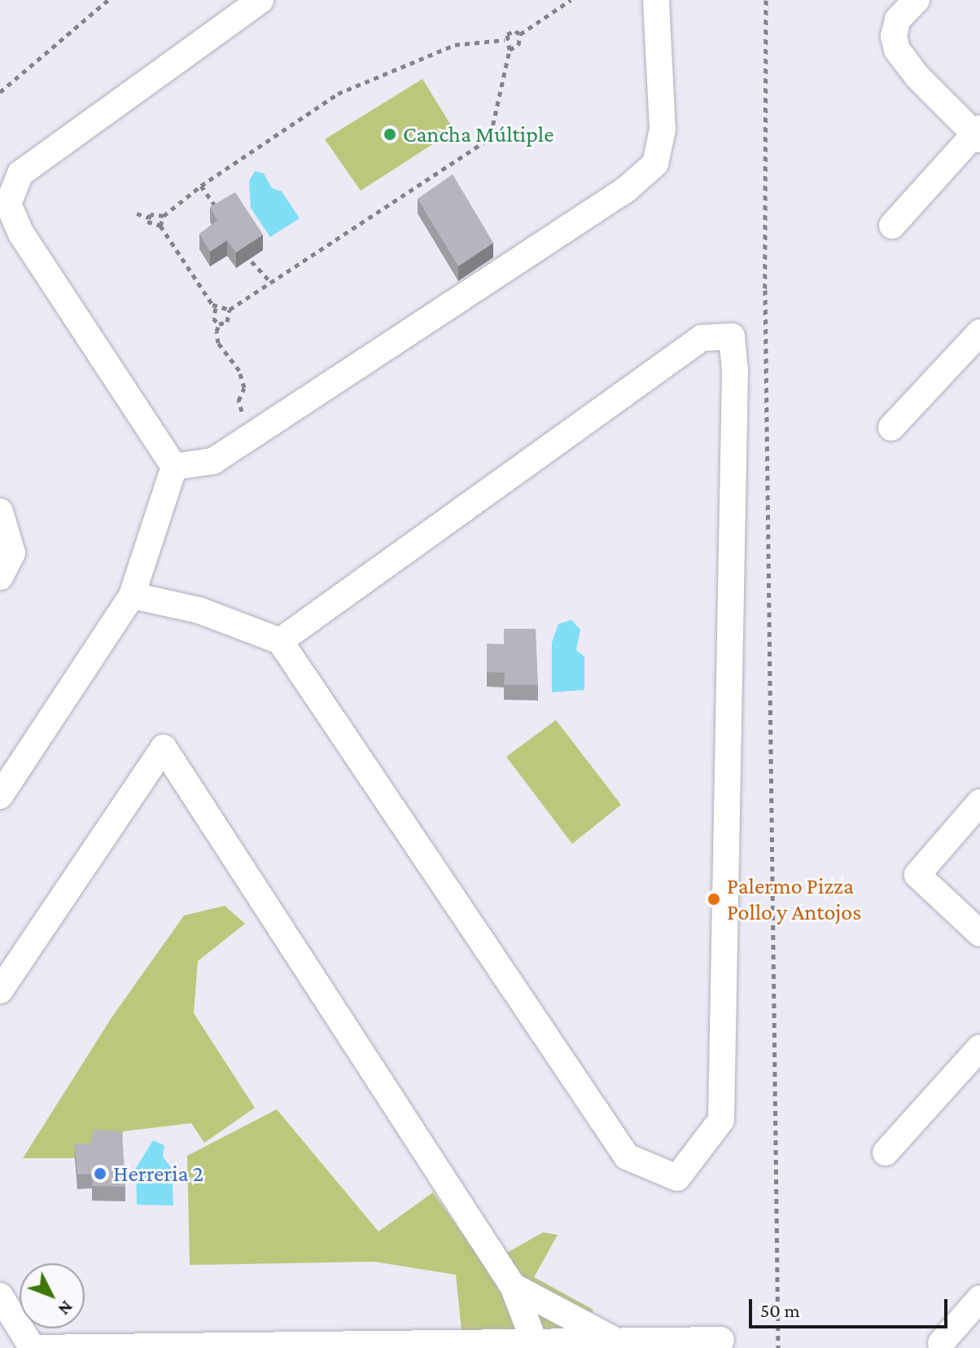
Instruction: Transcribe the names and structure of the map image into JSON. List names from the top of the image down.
{
  "places": ["Cancha Múltiple", "Palermo Pizza Pollo y Antojos", "Herreria 2"],
  "scale_bar": "50 m",
  "north": "bottom right"
}
